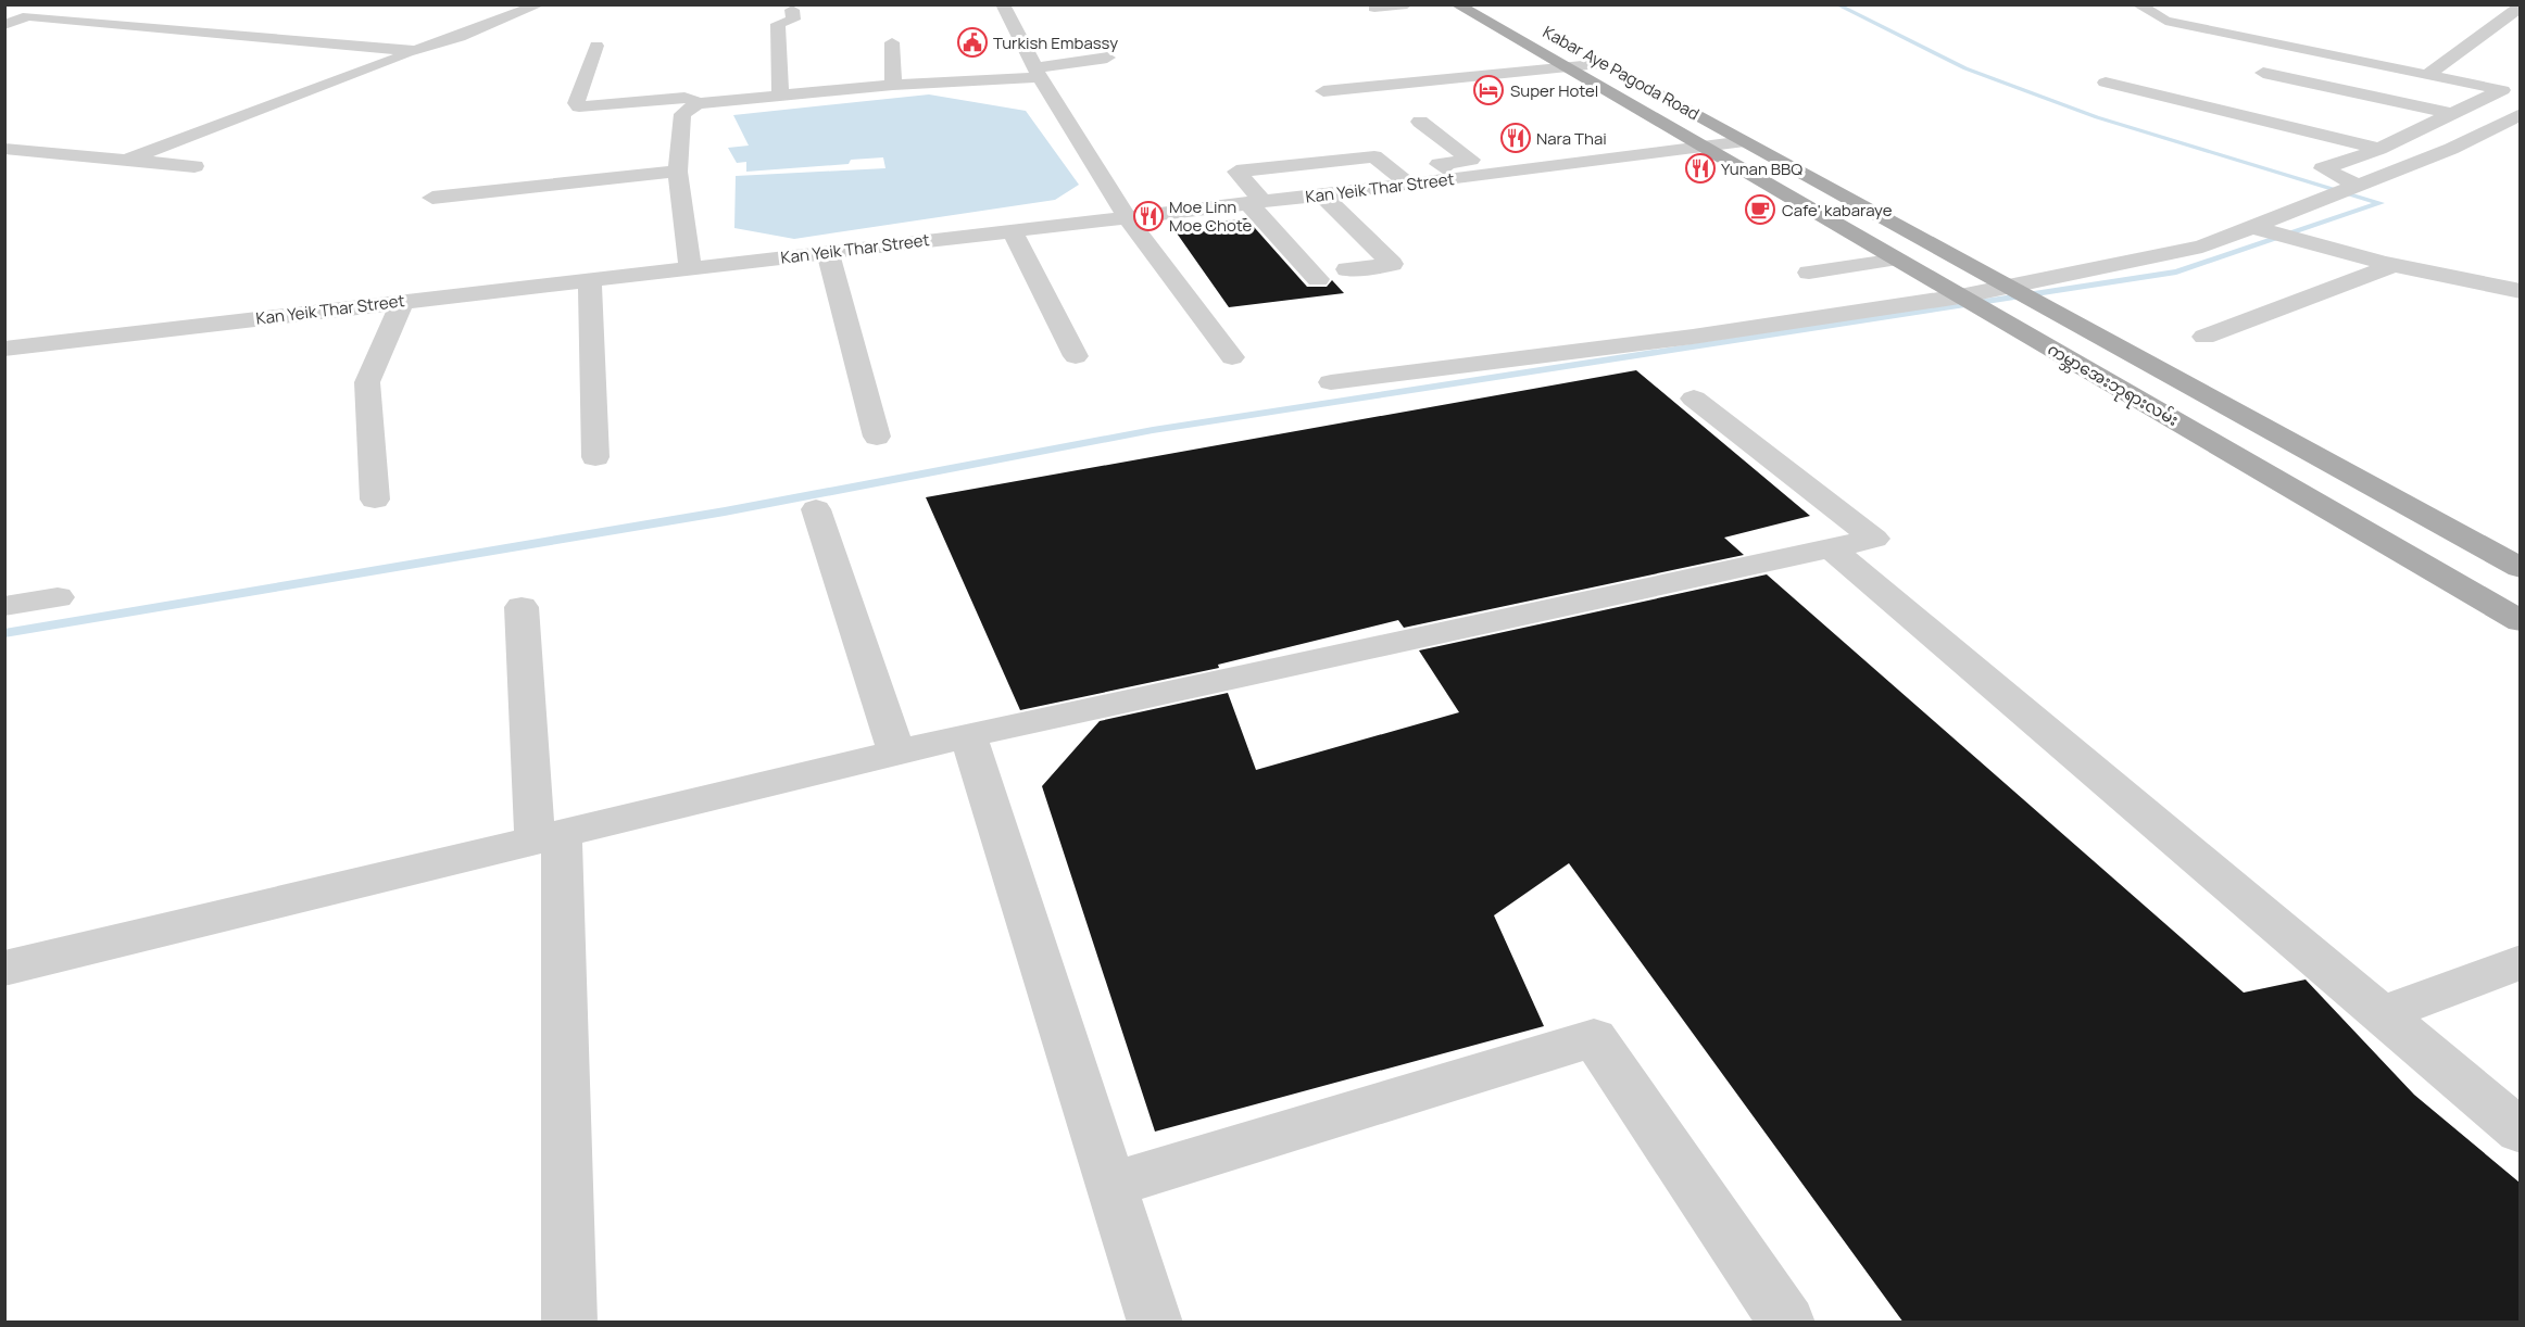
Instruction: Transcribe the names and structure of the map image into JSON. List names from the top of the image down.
{
  "streets": {
    "main road": ["Kabar Aye Pagoda Road", "ကမ္ဘာအေးဘုရားလမ်း"],
    "street": ["Kan Yeik Thar Street"]
  },
  "crossings": [
    ["Kabar Aye Pagoda Road", "Kan Yeik Thar Street"],
    ["Kabar Aye Pagoda Road", "ကမ္ဘာအေးဘုရားလမ်း"],
    ["Kan Yeik Thar Street", "ကမ္ဘာအေးဘုရားလမ်း"]
  ],
  "places": {
    "public building": ["Turkish Embassy"],
    "hotel": ["Super Hotel"],
    "restaurant": ["Nara Thai", "Yunan BBQ", "Moe Linn Moe Chote"],
    "cafe": ["Cafe' kabaraye"]
  }
}
